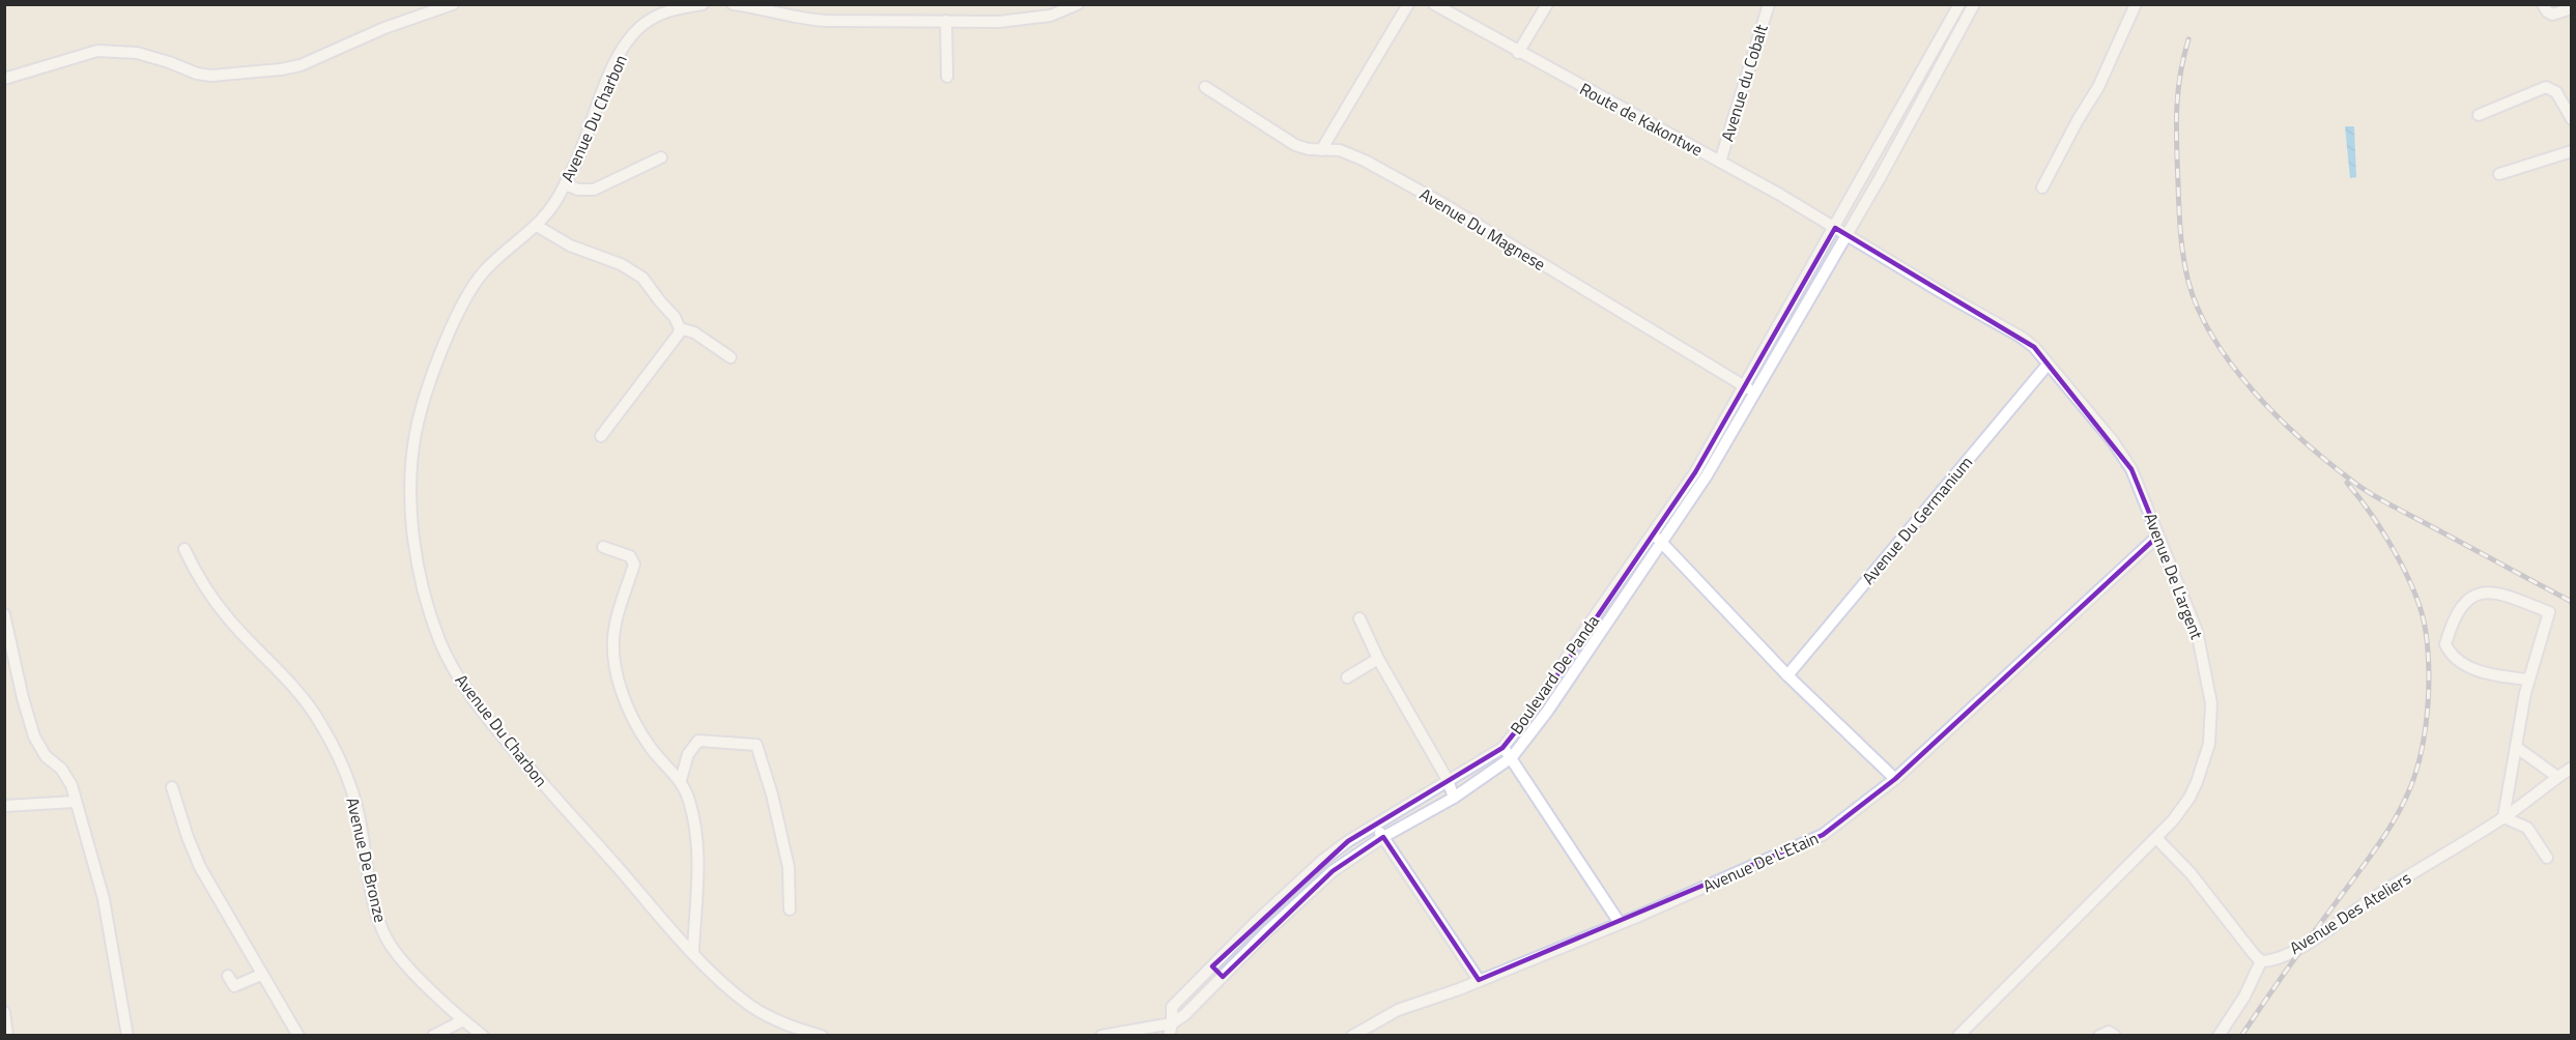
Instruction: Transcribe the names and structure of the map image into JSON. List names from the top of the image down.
{
  "streets": {
    "street": [
      "Avenue du Cobalt",
      "Avenue Du Charbon",
      "Route de Kakontwe",
      "Avenue Du Magnese",
      "Avenue Du Germanium",
      "Avenue De L'argent",
      "Boulevard De Panda",
      "Avenue De Bronze",
      "Avenue De L'Etain",
      "Avenue Des Ateliers"
    ]
  },
  "crossings": [
    ["Avenue du Cobalt", "Route de Kakontwe"],
    ["Route de Kakontwe", "Avenue De L'argent"],
    ["Route de Kakontwe", "Boulevard De Panda"],
    ["Avenue Du Magnese", "Boulevard De Panda"],
    ["Avenue Du Germanium", "Avenue De L'argent"],
    ["Avenue De L'argent", "Boulevard De Panda"],
    ["Avenue De L'argent", "Avenue De L'Etain"]
  ]
}
